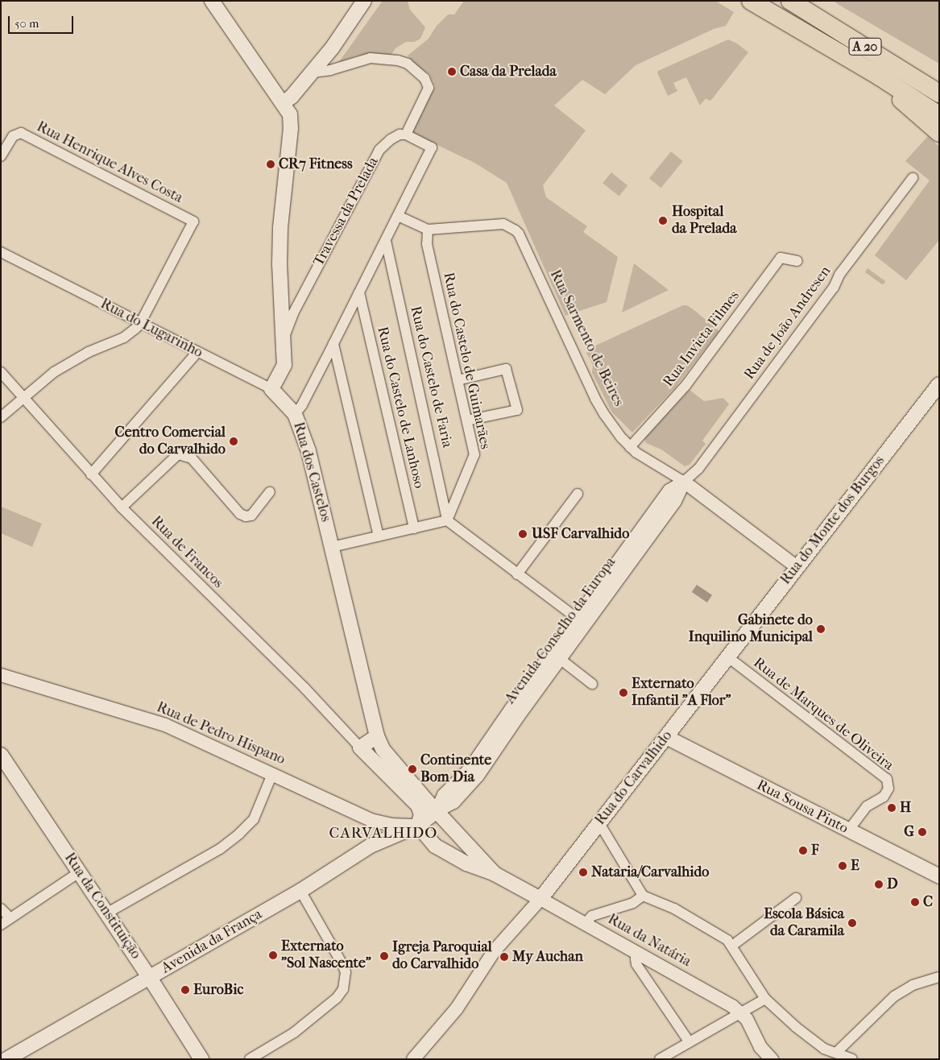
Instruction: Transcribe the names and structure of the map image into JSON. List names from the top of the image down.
{
  "streets": {
    "highway": ["A 20"],
    "main road": [
      "Rua do Lugarinho",
      "Rua dos Castelos",
      "Rua do Monte dos Burgos",
      "Rua do Carvalhido",
      "Rua Sousa Pinto",
      "Rua da Constituição",
      "Avenida da França"
    ],
    "street": [
      "Rua Henrique Alves Costa",
      "Travessa da Prelada",
      "Rua de João Andresen",
      "Rua Sarmento de Beires",
      "Rua Invicta Filmes",
      "Rua do Castelo de Guimarães",
      "Rua do Castelo de Faria",
      "Rua do Castelo de Lanhoso",
      "Rua de Francos",
      "Avenida Conselho da Europa",
      "Rua de Marques de Oliveira",
      "Rua de Pedro Hispano",
      "Rua da Natária"
    ]
  },
  "crossings": [
    ["Rua Henrique Alves Costa", "Rua do Lugarinho"],
    ["Travessa da Prelada", "Rua dos Castelos"],
    ["Rua de João Andresen", "Rua Sarmento de Beires"],
    ["Rua de João Andresen", "Avenida Conselho da Europa"],
    ["Rua do Lugarinho", "Rua dos Castelos"],
    ["Rua Sarmento de Beires", "Rua Invicta Filmes"],
    ["Rua Sarmento de Beires", "Rua do Castelo de Guimarães"],
    ["Rua Sarmento de Beires", "Rua dos Castelos"],
    ["Rua Sarmento de Beires", "Rua do Monte dos Burgos"],
    ["Rua Sarmento de Beires", "Avenida Conselho da Europa"],
    ["Rua do Castelo de Guimarães", "Rua do Castelo de Faria"],
    ["Rua do Castelo de Faria", "Rua dos Castelos"],
    ["Rua do Castelo de Lanhoso", "Rua dos Castelos"],
    ["Rua do Monte dos Burgos", "Rua de Marques de Oliveira"],
    ["Rua do Monte dos Burgos", "Rua do Carvalhido"],
    ["Avenida Conselho da Europa", "Avenida da França"],
    ["Rua de Marques de Oliveira", "Rua do Carvalhido"],
    ["Rua de Marques de Oliveira", "Rua Sousa Pinto"],
    ["Rua de Pedro Hispano", "Avenida da França"],
    ["Rua do Carvalhido", "Rua Sousa Pinto"],
    ["Rua do Carvalhido", "Rua da Natária"],
    ["Rua da Constituição", "Avenida da França"]
  ],
  "districts": ["CARVALHIDO"],
  "places": [
    "Casa da Prelada",
    "CR7 Fitness",
    "Hospital da Prelada",
    "Centro Comercial do Carvalhido",
    "USF Carvalhido",
    "Gabinete do Inquilino Municipal",
    "Externato Infantil \"A Flor\"",
    "Continente Bom Dia",
    "H",
    "G",
    "F",
    "E",
    "Nataria/Carvalhido",
    "D",
    "C",
    "Escola Básica da Caramila",
    "Externato \"Sol Nascente\"",
    "Igreja Paroquial do Carvalhido",
    "My Auchan",
    "EuroBic"
  ],
  "scale_bar": "50 m"
}
